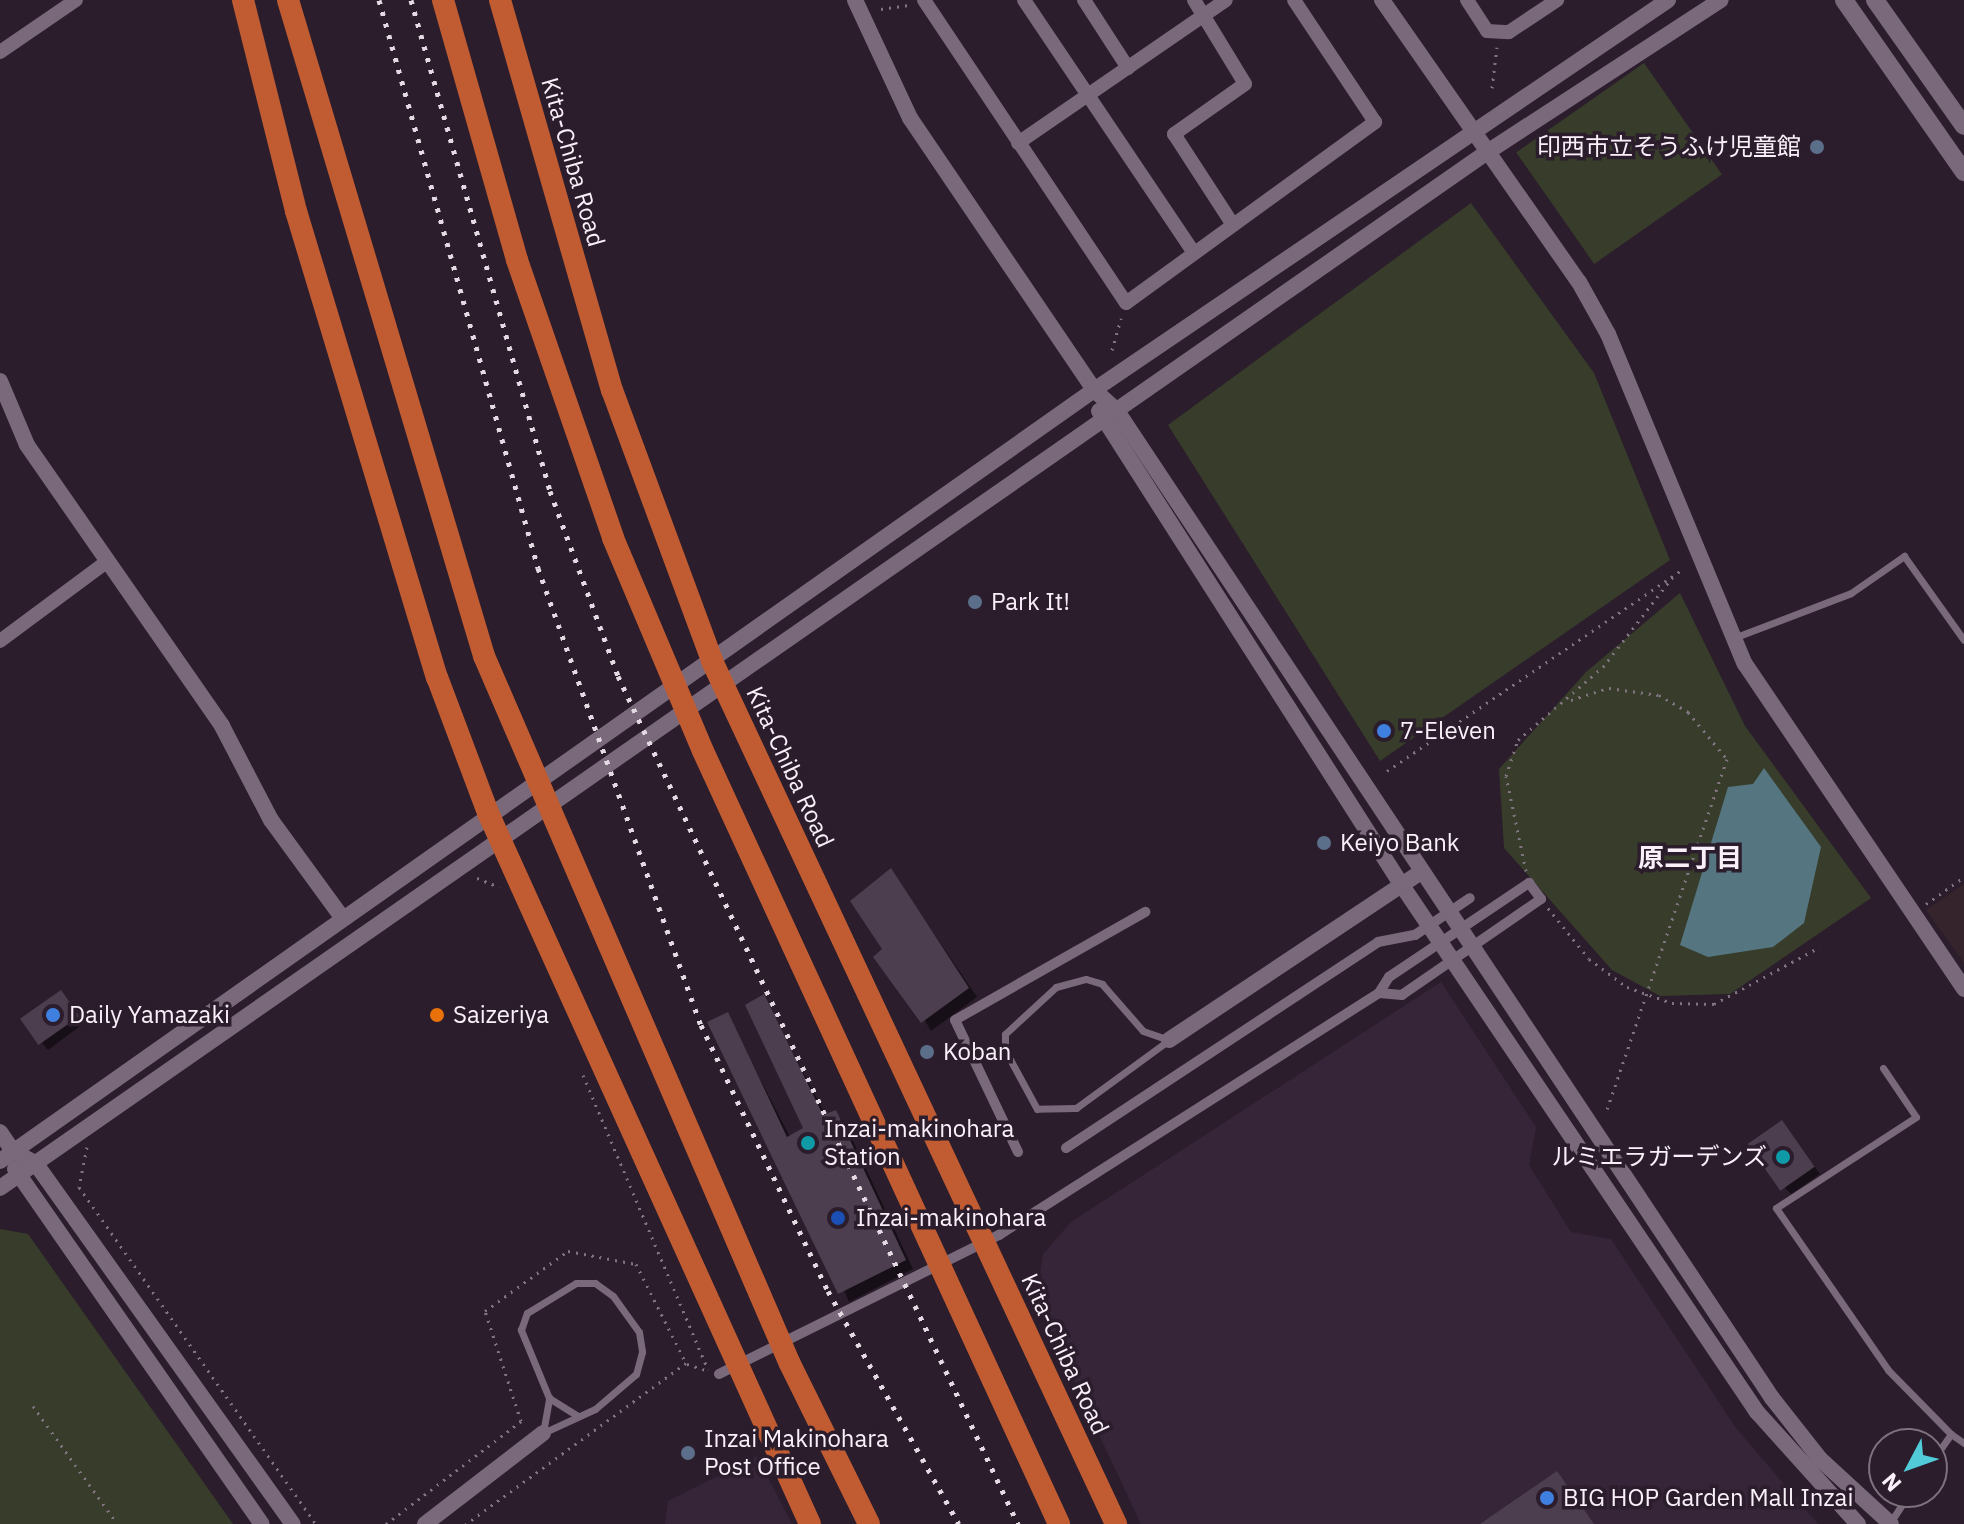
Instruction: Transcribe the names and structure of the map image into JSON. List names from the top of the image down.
{
  "streets": {
    "highway": ["Kita-Chiba Road"]
  },
  "districts": ["原二丁目"],
  "places": [
    "印西市立そうふけ児童館",
    "Park It!",
    "7-Eleven",
    "Keiyo Bank",
    "Daily Yamazaki",
    "Saizeriya",
    "Koban",
    "Inzai-makinohara Station",
    "ルミエラガーデンズ",
    "Inzai-makinohara",
    "Inzai Makinohara Post Office",
    "BIG HOP Garden Mall Inzai"
  ],
  "north": "bottom left"
}
